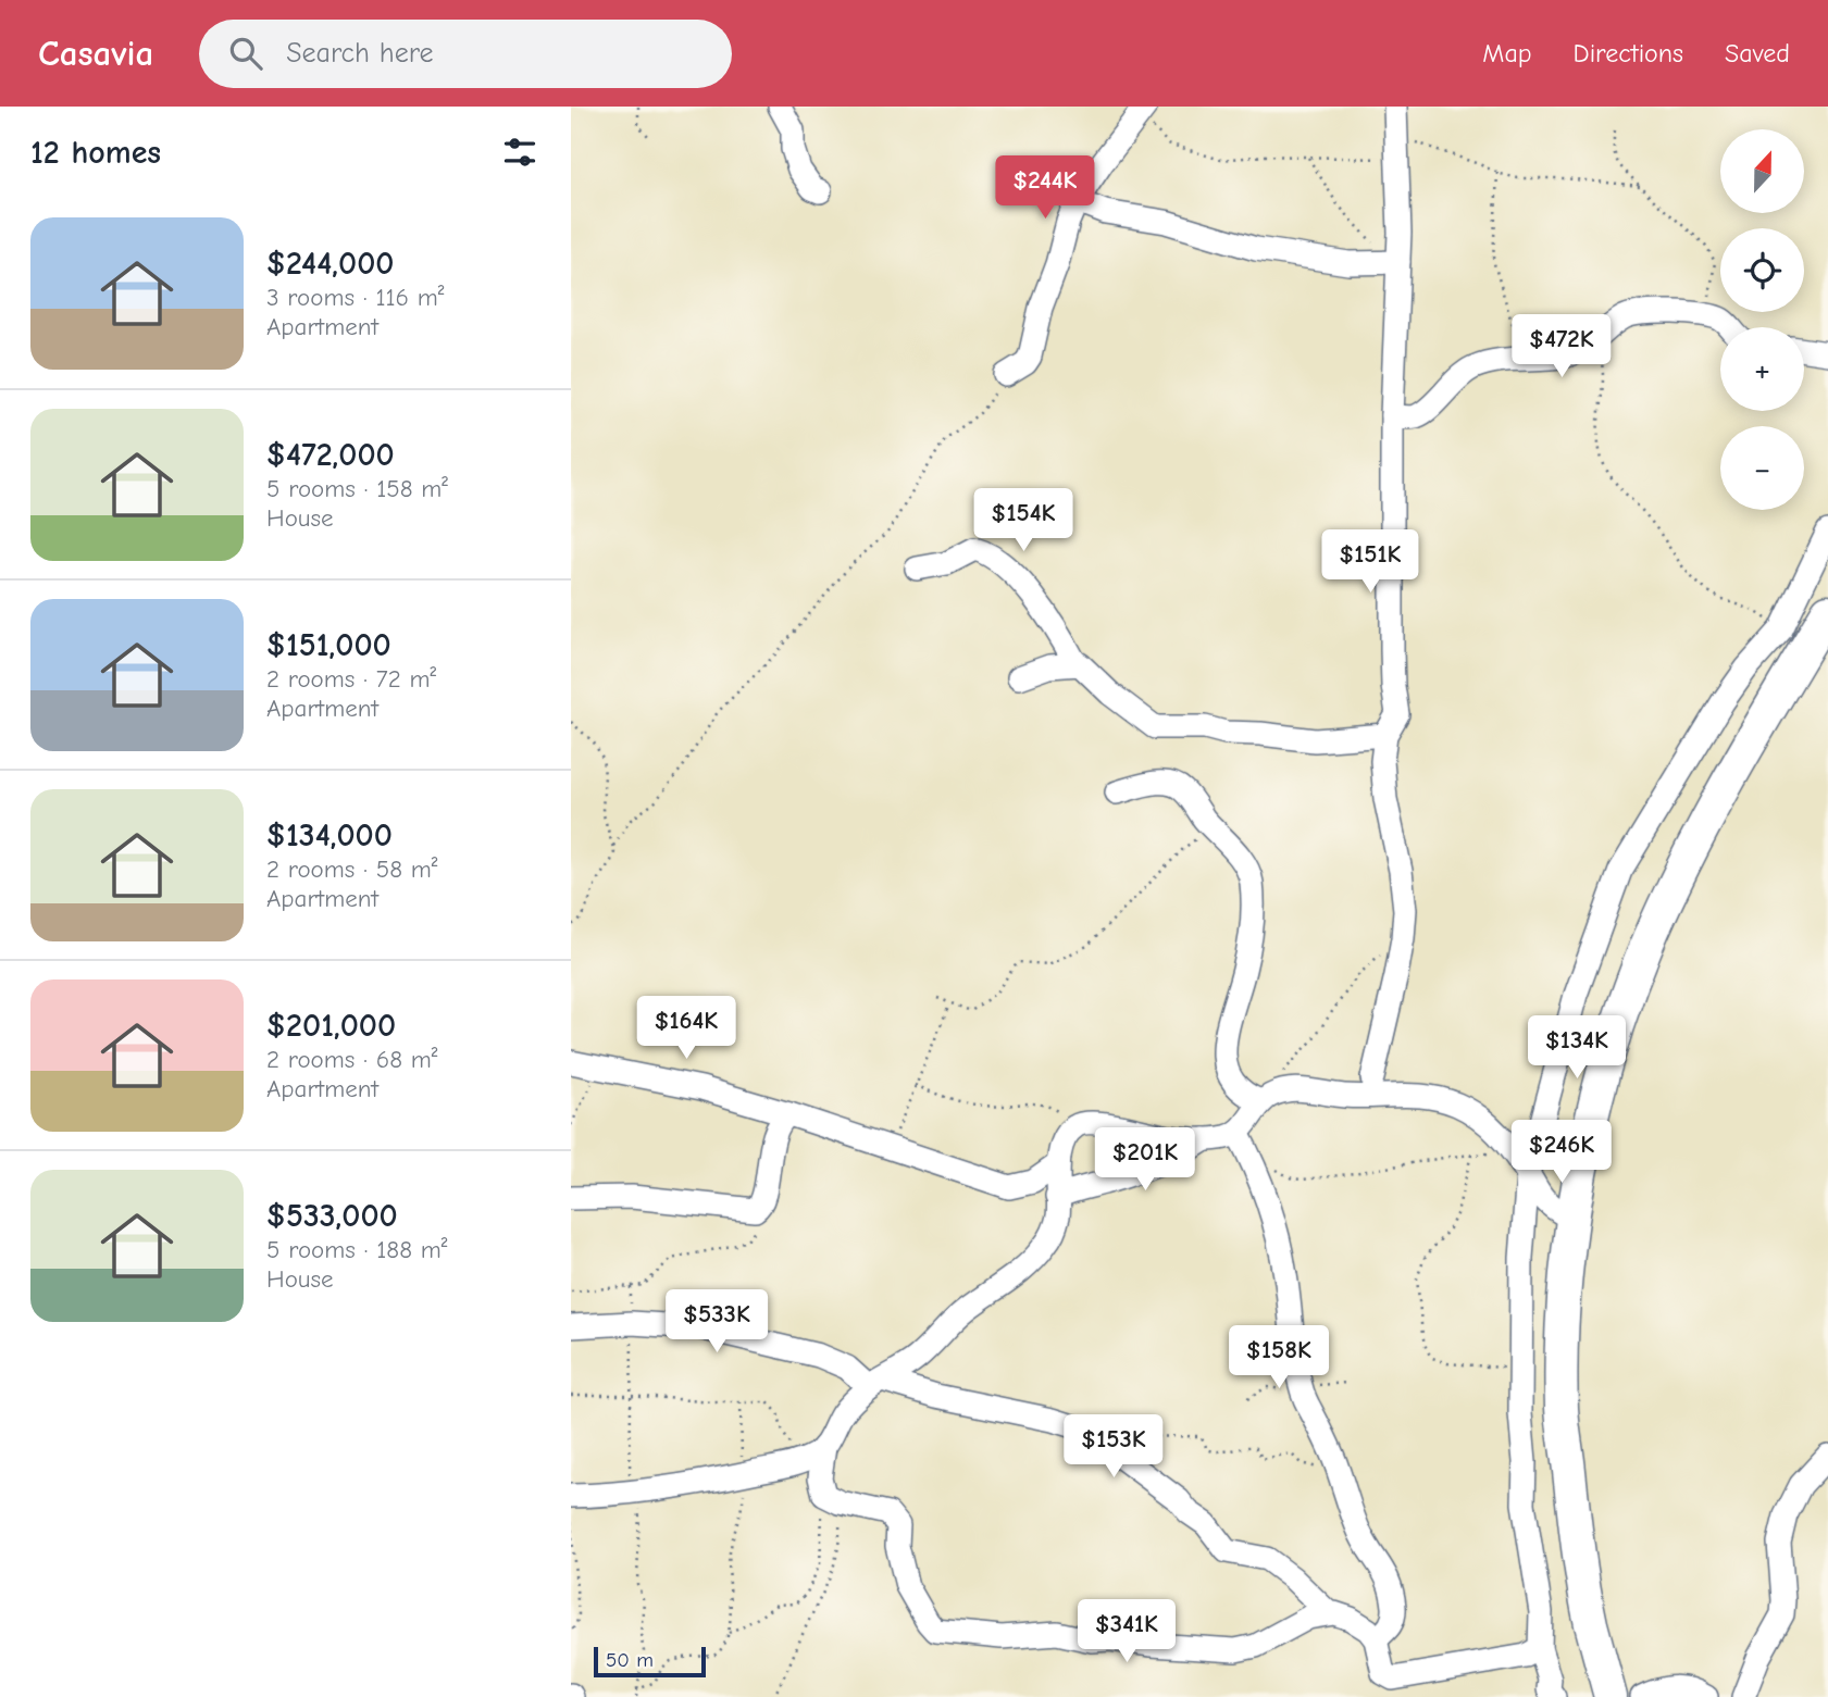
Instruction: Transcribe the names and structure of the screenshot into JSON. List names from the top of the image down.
{
  "scale_bar": "50 m",
  "north": "top",
  "page": {
    "header": "Casavia",
    "search": "Search here",
    "nav": ["Map", "Directions", "Saved"],
    "heading": "12 homes",
    "map_buttons": ["+", "−"],
    "price": [
      "$244K",
      "$472K",
      "$154K",
      "$151K",
      "$164K",
      "$134K",
      "$246K",
      "$201K",
      "$533K",
      "$158K",
      "$153K",
      "$341K"
    ],
    "list": [
      {
        "name": "$244,000",
        "note": "3 rooms · 116 m² · Apartment"
      },
      {
        "name": "$472,000",
        "note": "5 rooms · 158 m² · House"
      },
      {
        "name": "$151,000",
        "note": "2 rooms · 72 m² · Apartment"
      },
      {
        "name": "$134,000",
        "note": "2 rooms · 58 m² · Apartment"
      },
      {
        "name": "$201,000",
        "note": "2 rooms · 68 m² · Apartment"
      },
      {
        "name": "$533,000",
        "note": "5 rooms · 188 m² · House"
      }
    ],
    "scale": "50 m"
  }
}
